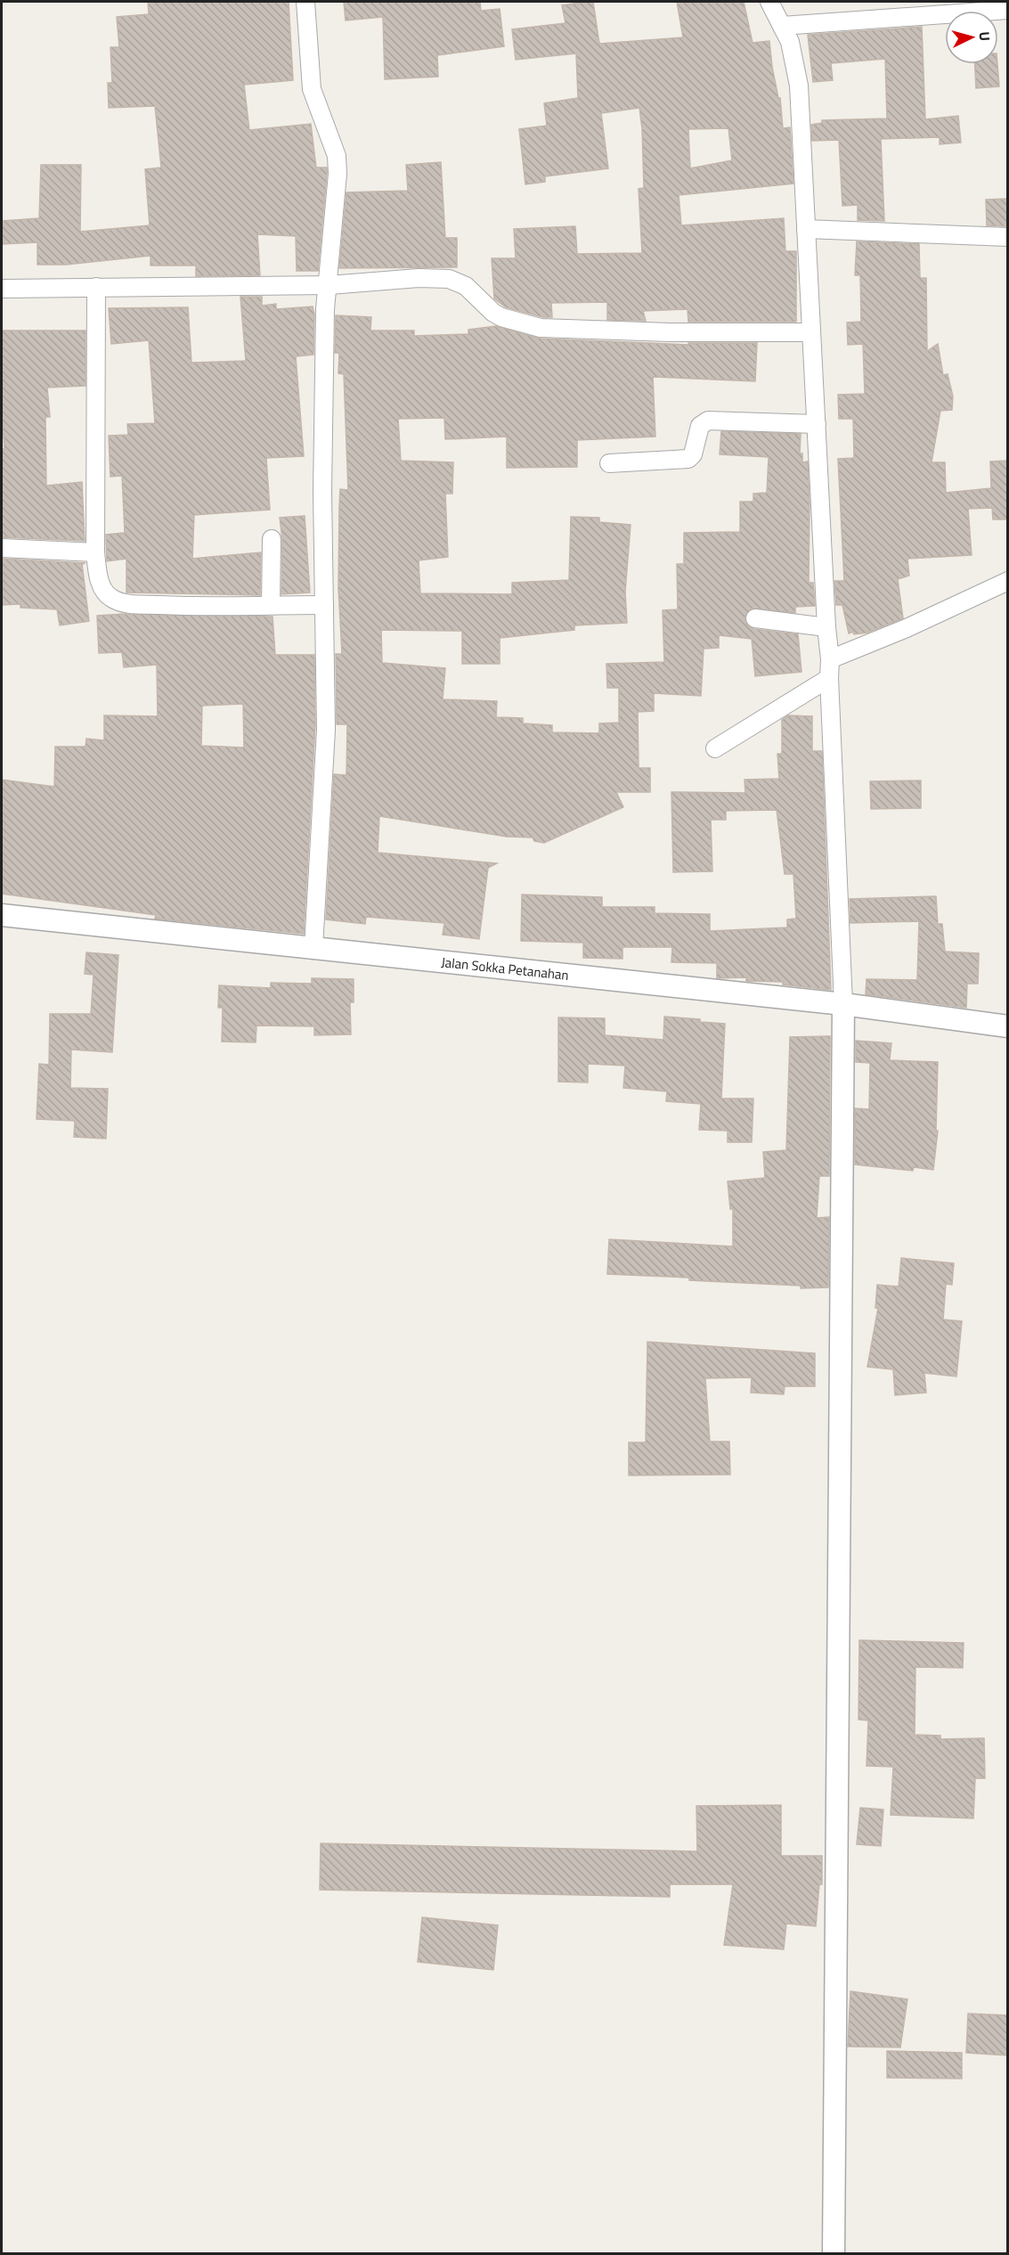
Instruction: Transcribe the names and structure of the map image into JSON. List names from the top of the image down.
{
  "streets": {
    "street": ["Jalan Sokka Petanahan"]
  },
  "north": "right"
}
